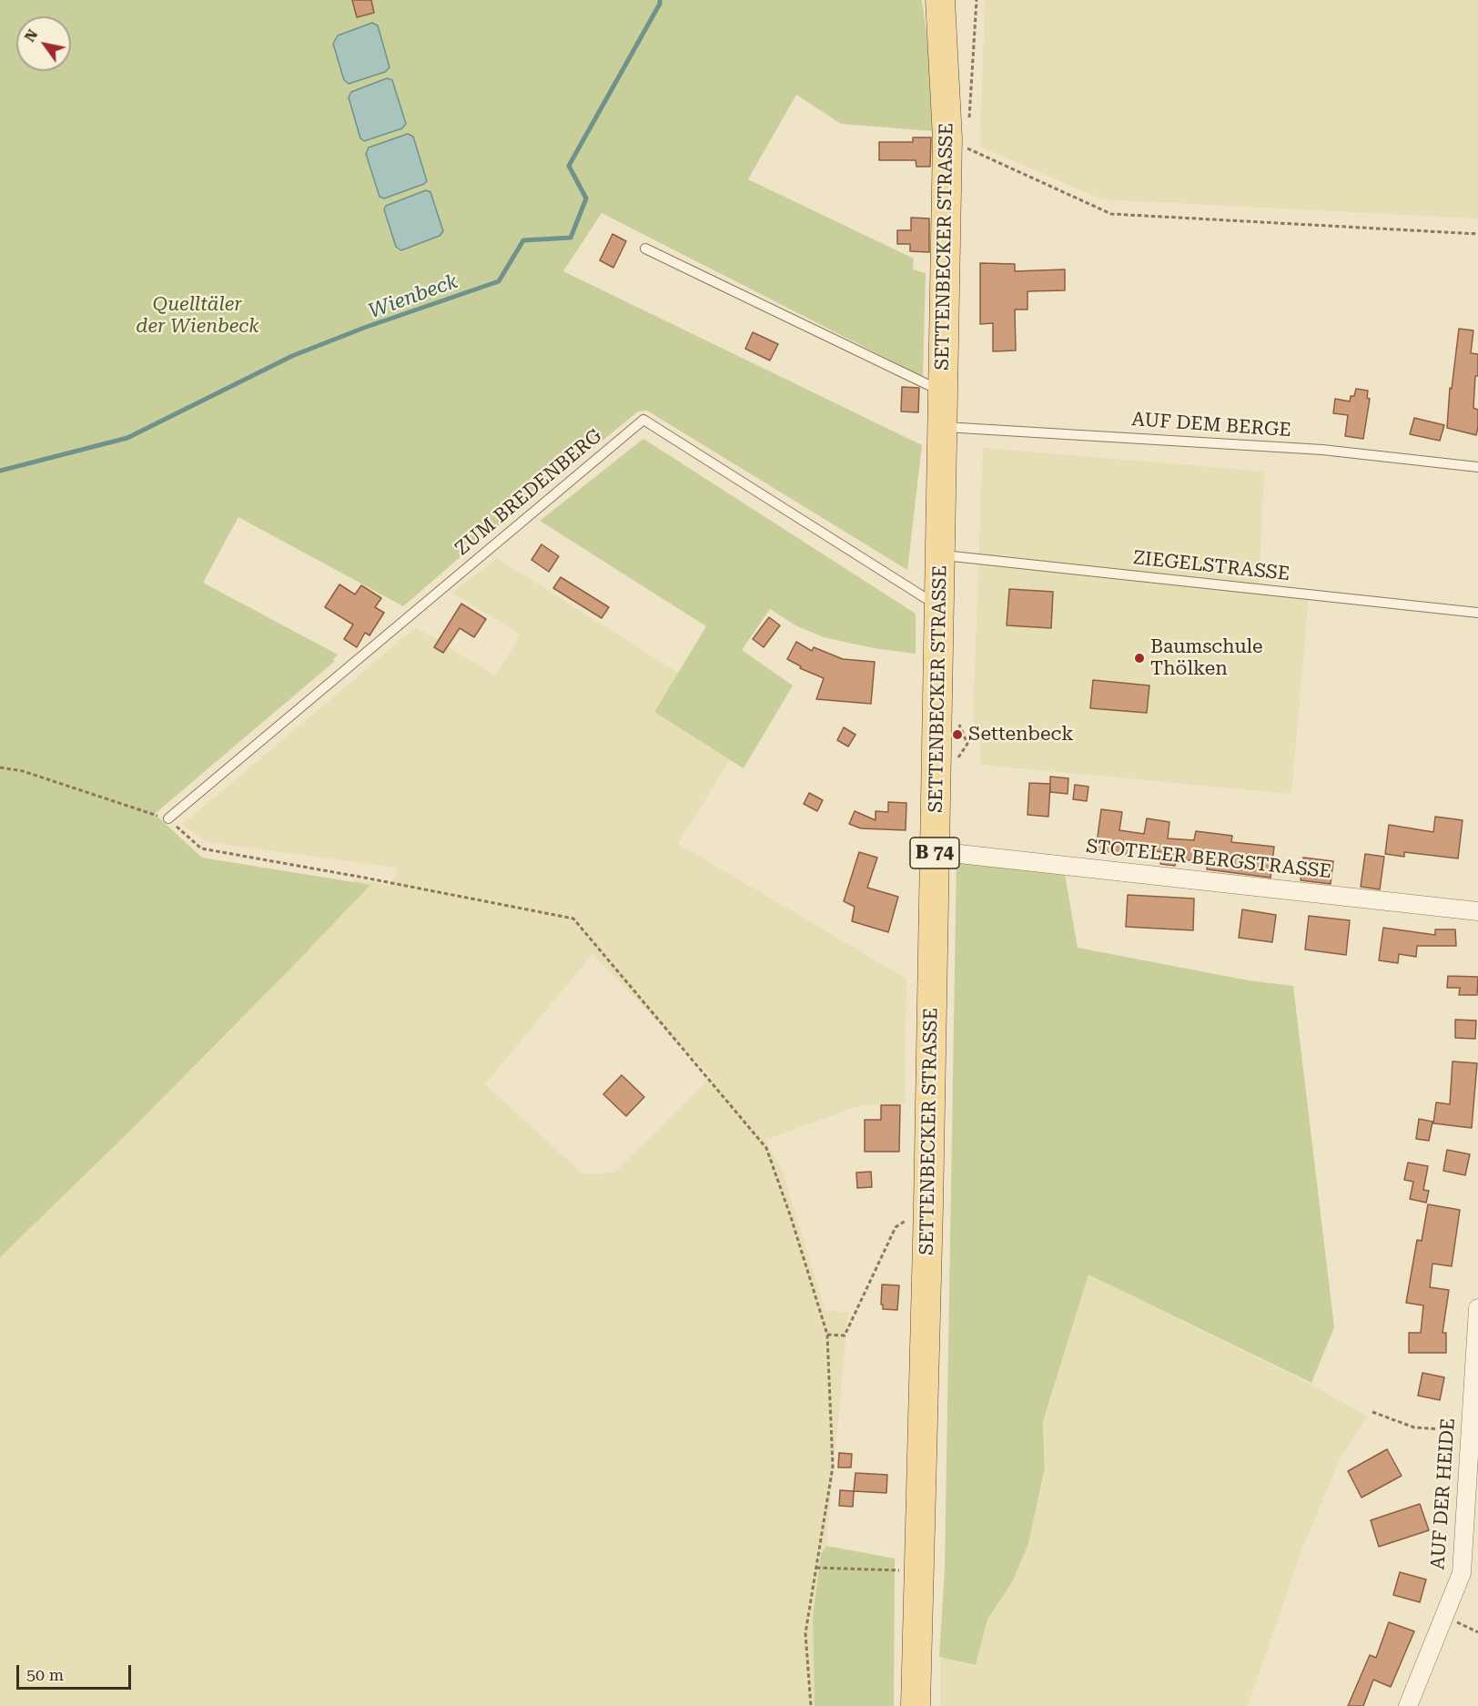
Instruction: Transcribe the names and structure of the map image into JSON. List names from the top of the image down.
{
  "streets": {
    "main road": ["SETTENBECKER STRASSE", "B 74"],
    "street": ["STOTELER BERGSTRASSE", "AUF DER HEIDE"],
    "lane": ["AUF DEM BERGE", "ZUM BREDENBERG", "ZIEGELSTRASSE"]
  },
  "crossings": [
    ["SETTENBECKER STRASSE", "AUF DEM BERGE"],
    ["SETTENBECKER STRASSE", "ZUM BREDENBERG"],
    ["SETTENBECKER STRASSE", "ZIEGELSTRASSE"],
    ["SETTENBECKER STRASSE", "STOTELER BERGSTRASSE"]
  ],
  "water": ["Wienbeck"],
  "parks": ["Quelltäler der Wienbeck"],
  "places": ["Baumschule Thölken", "Settenbeck"],
  "scale_bar": "50 m",
  "north": "top left"
}
